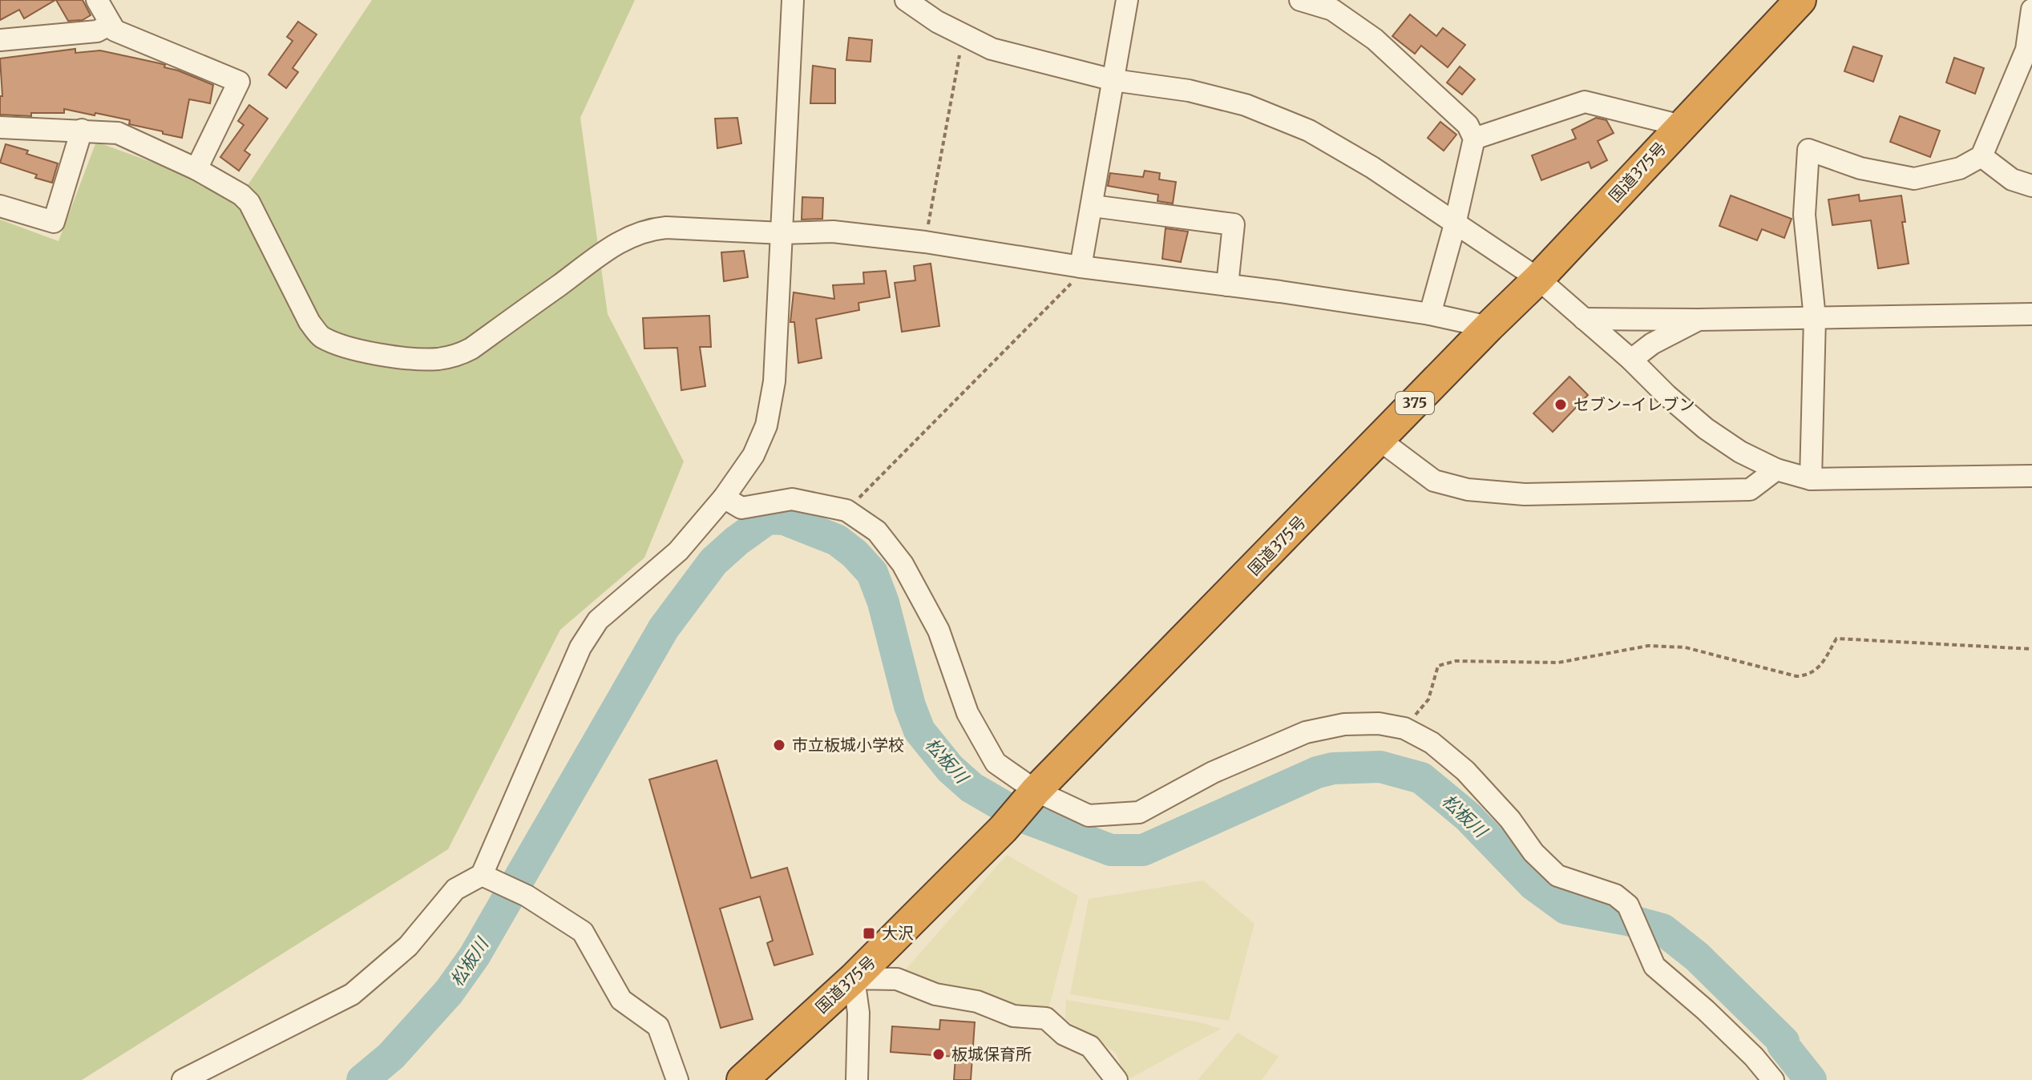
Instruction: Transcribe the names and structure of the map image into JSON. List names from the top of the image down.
{
  "streets": {
    "highway": ["国道375号", "375"]
  },
  "water": ["松板川"],
  "places": {
    "other": ["セブン-イレブン", "市立板城小学校", "板城保育所"],
    "transit": ["大沢"]
  }
}
